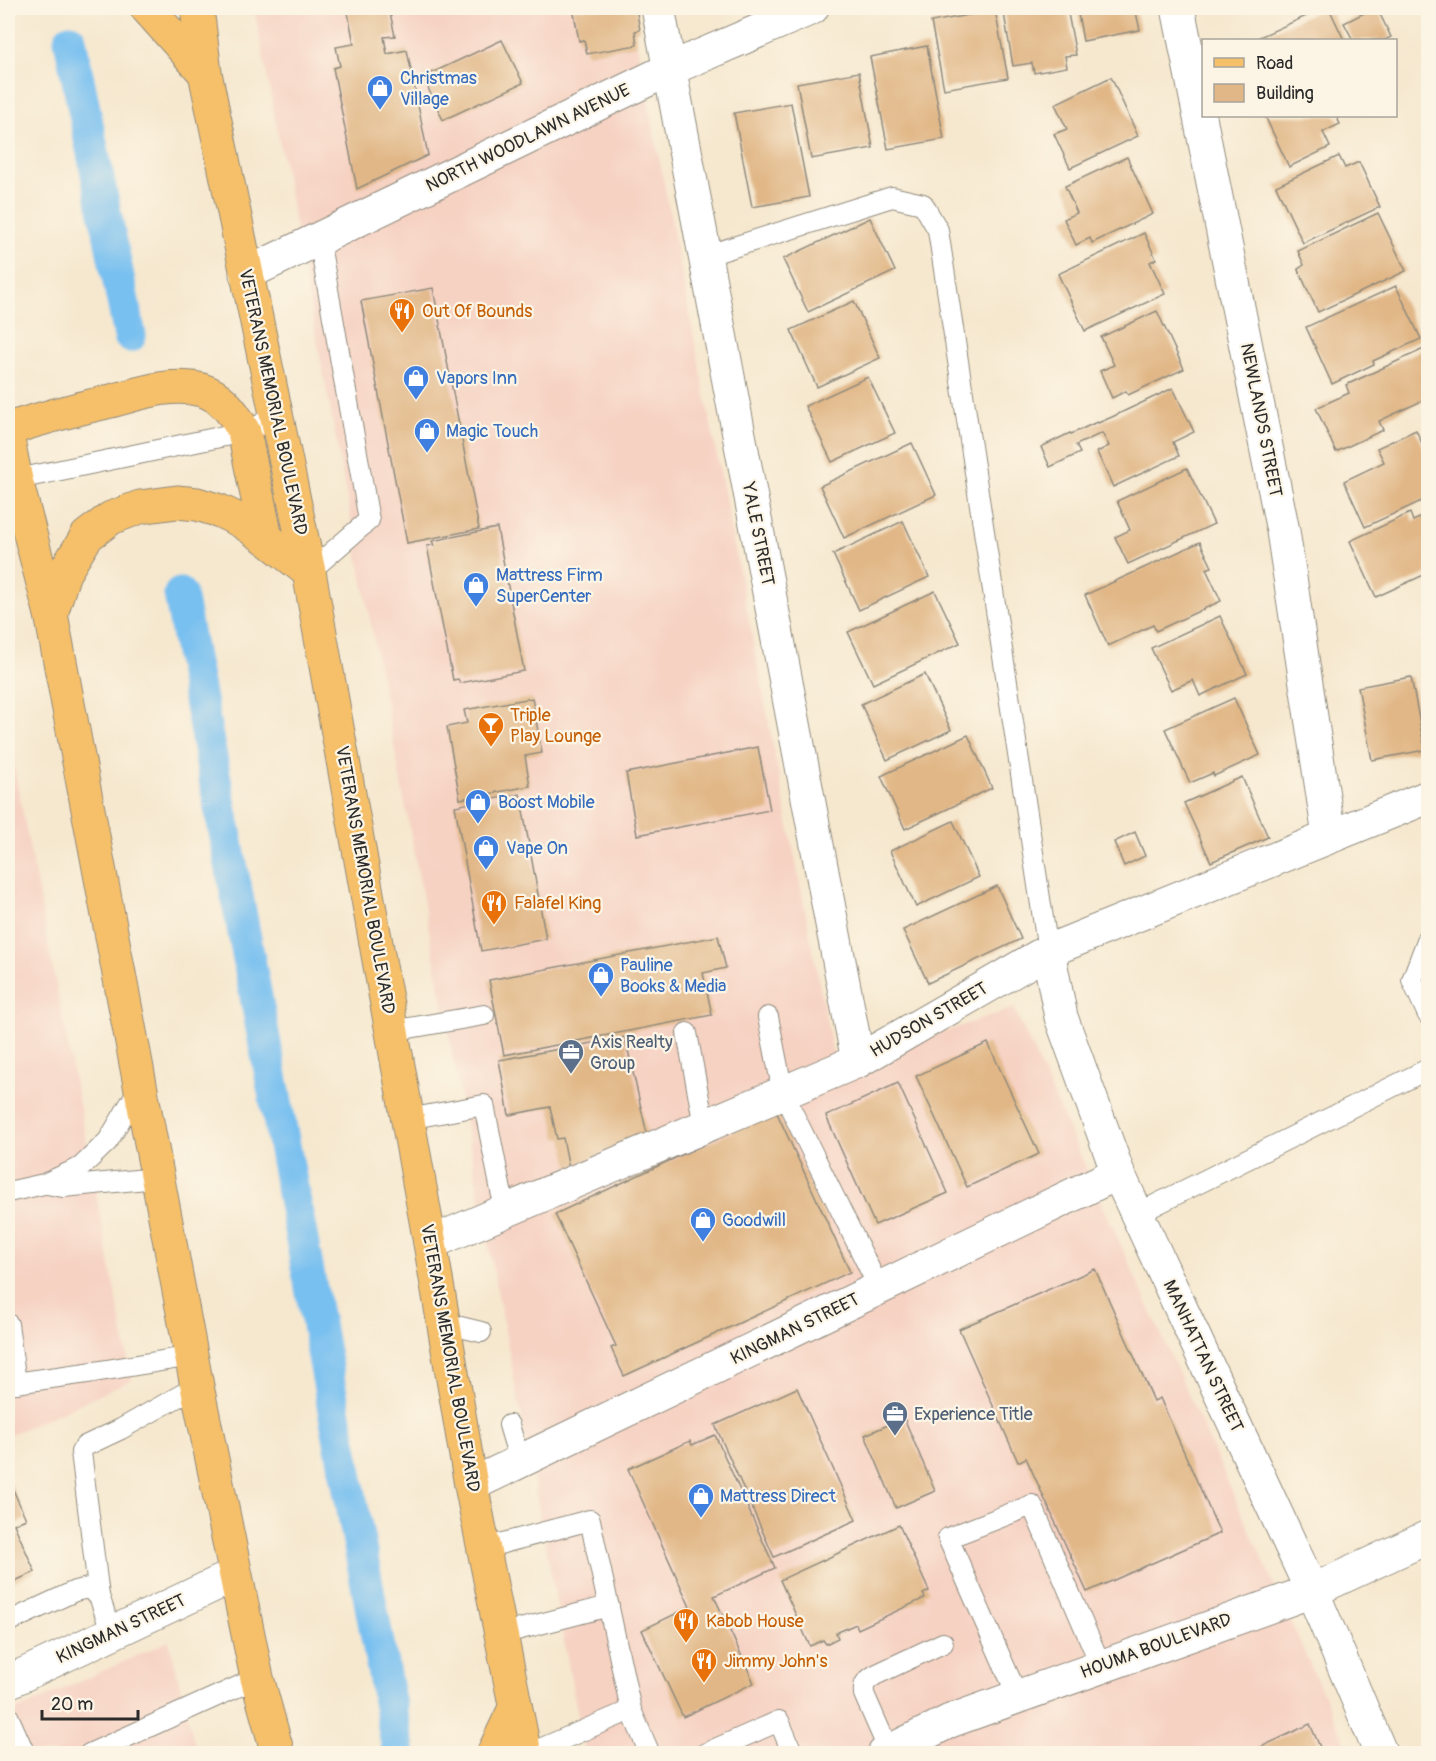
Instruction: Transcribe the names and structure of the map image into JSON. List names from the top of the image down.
{
  "streets": {
    "main road": ["VETERANS MEMORIAL BOULEVARD"],
    "street": [
      "NORTH WOODLAWN AVENUE",
      "NEWLANDS STREET",
      "YALE STREET",
      "HUDSON STREET",
      "KINGMAN STREET",
      "MANHATTAN STREET",
      "HOUMA BOULEVARD"
    ]
  },
  "crossings": [
    ["NORTH WOODLAWN AVENUE", "VETERANS MEMORIAL BOULEVARD"],
    ["NORTH WOODLAWN AVENUE", "YALE STREET"],
    ["VETERANS MEMORIAL BOULEVARD", "HUDSON STREET"],
    ["VETERANS MEMORIAL BOULEVARD", "KINGMAN STREET"],
    ["NEWLANDS STREET", "HUDSON STREET"],
    ["YALE STREET", "HUDSON STREET"],
    ["HUDSON STREET", "MANHATTAN STREET"],
    ["KINGMAN STREET", "MANHATTAN STREET"],
    ["MANHATTAN STREET", "HOUMA BOULEVARD"]
  ],
  "places": {
    "shop": [
      "Christmas Village",
      "Vapors Inn",
      "Magic Touch",
      "Mattress Firm SuperCenter",
      "Boost Mobile",
      "Vape On",
      "Pauline Books & Media",
      "Goodwill",
      "Mattress Direct"
    ],
    "restaurant": [
      "Out Of Bounds",
      "Falafel King",
      "Kabob House",
      "Jimmy John's"
    ],
    "bar": ["Triple Play Lounge"],
    "office": ["Axis Realty Group", "Experience Title"]
  },
  "legend": ["Road", "Building"],
  "scale_bar": "20 m"
}
